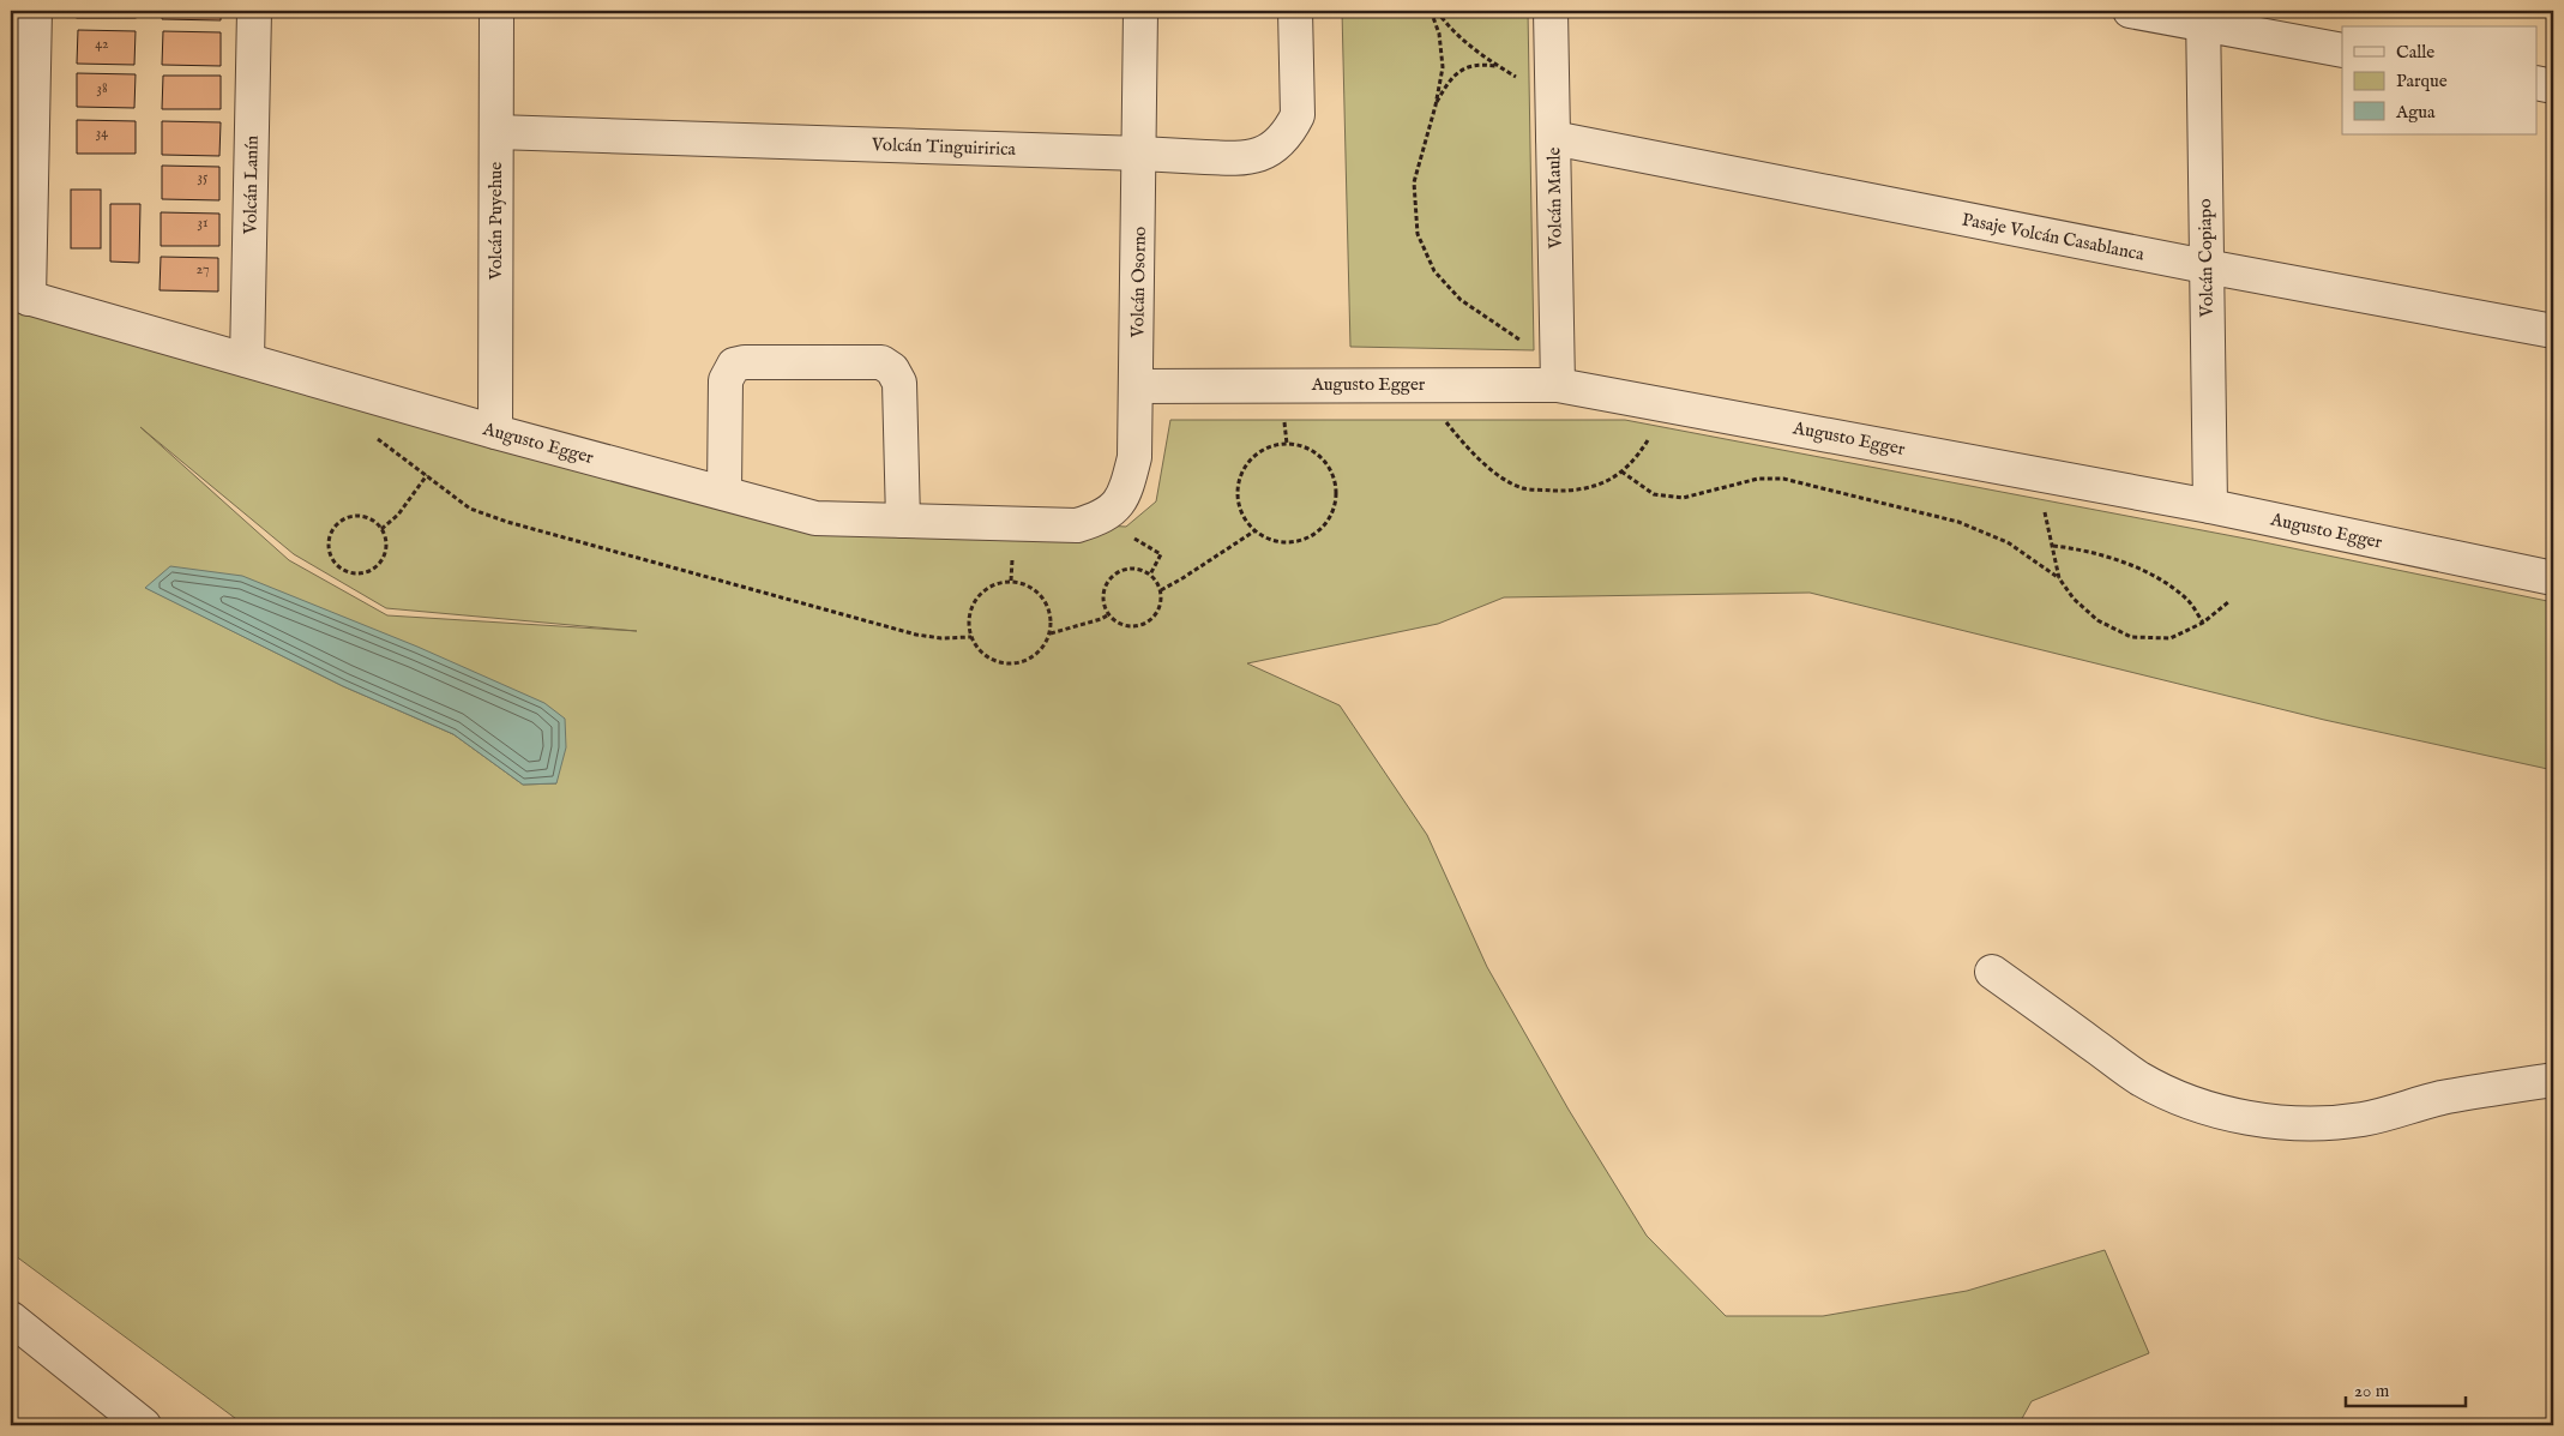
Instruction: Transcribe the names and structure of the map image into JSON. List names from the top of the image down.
{
  "streets": {
    "street": [
      "Volcán Tinguiririca",
      "Volcán Lanín",
      "Volcán Maule",
      "Volcán Puyehue",
      "Pasaje Volcán Casablanca",
      "Volcán Copiapo",
      "Volcán Osorno",
      "Augusto Egger"
    ]
  },
  "crossings": [
    ["Volcán Tinguiririca", "Volcán Puyehue"],
    ["Volcán Tinguiririca", "Volcán Osorno"],
    ["Volcán Lanín", "Augusto Egger"],
    ["Volcán Maule", "Pasaje Volcán Casablanca"],
    ["Volcán Maule", "Augusto Egger"],
    ["Volcán Puyehue", "Augusto Egger"],
    ["Pasaje Volcán Casablanca", "Volcán Copiapo"],
    ["Volcán Copiapo", "Augusto Egger"],
    ["Volcán Osorno", "Augusto Egger"]
  ],
  "house_numbers": [
    "42",
    "38",
    "34",
    "35",
    "31",
    "27"
  ],
  "legend": ["Calle", "Parque", "Agua"],
  "scale_bar": "20 m"
}
